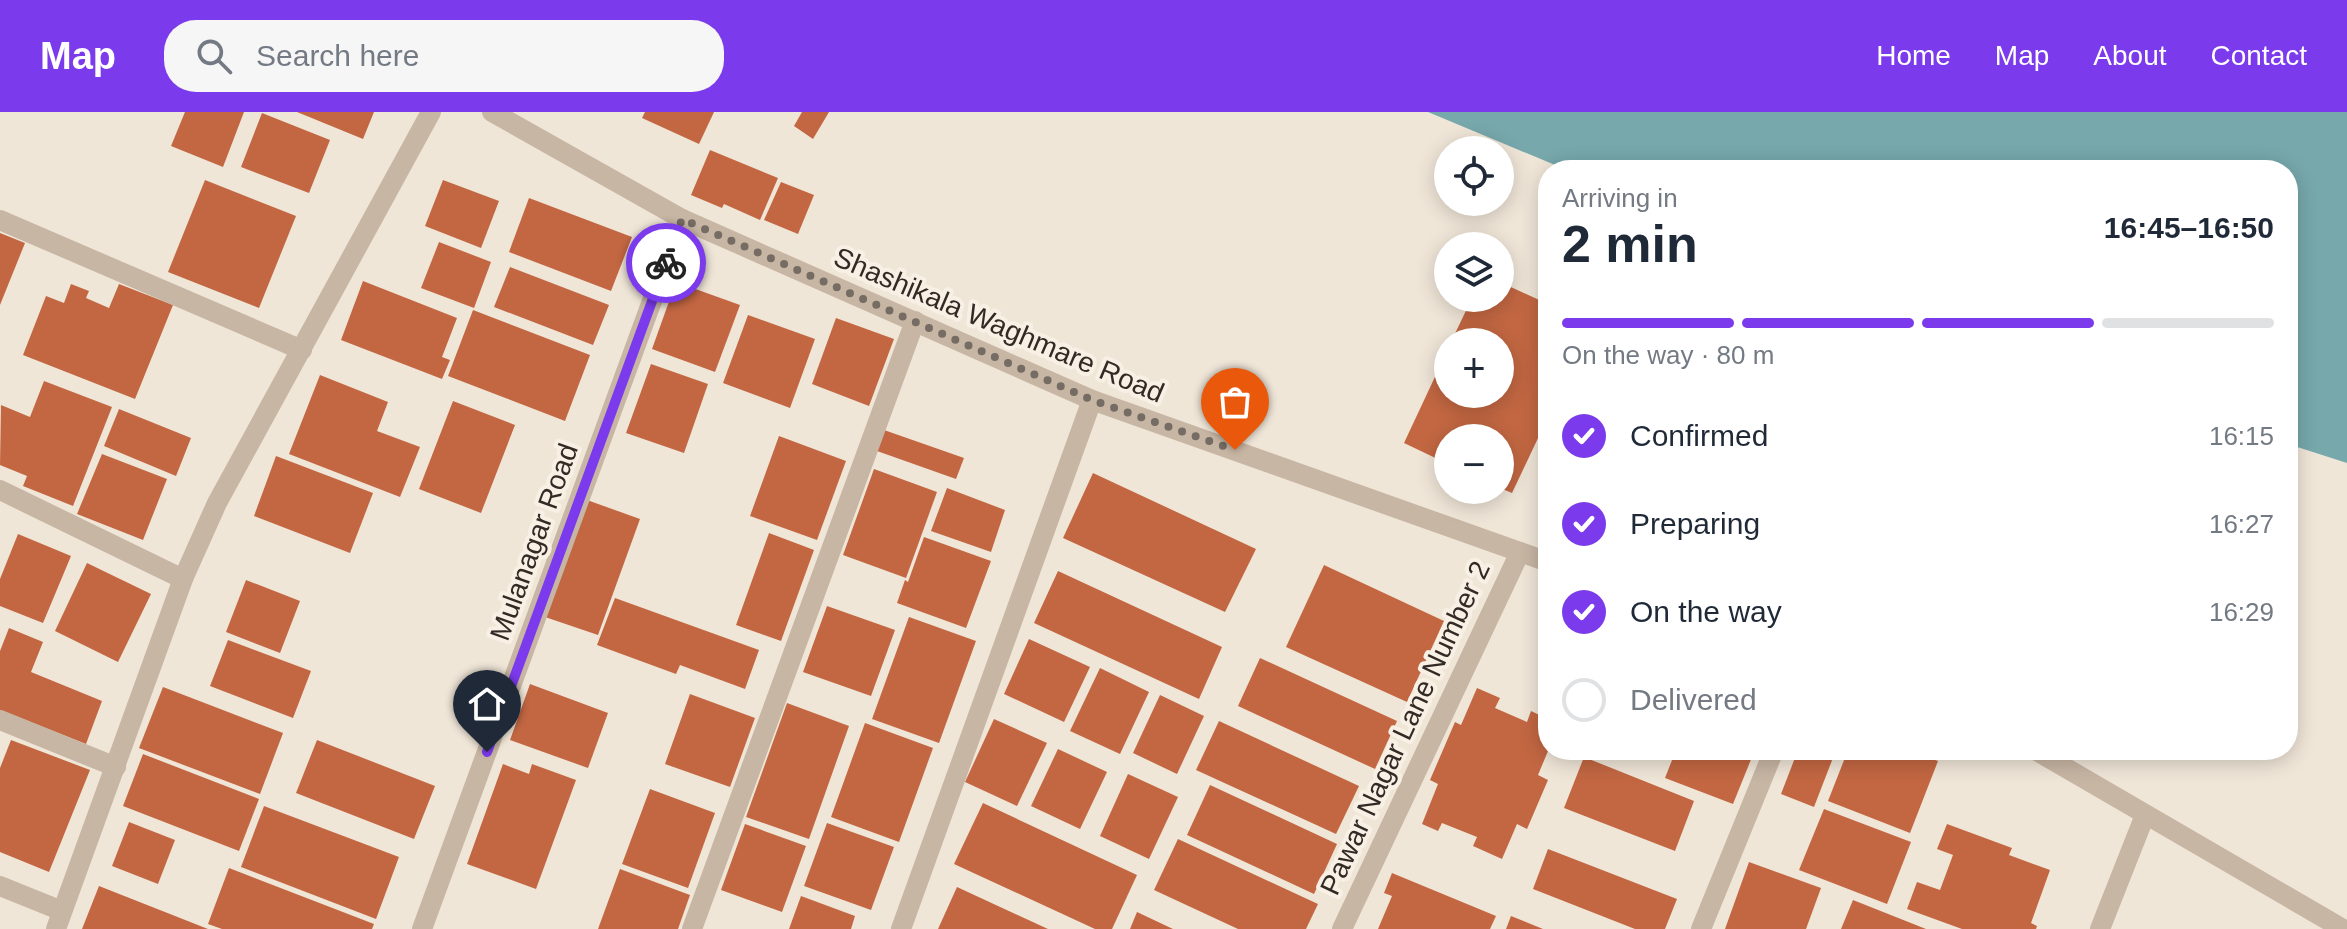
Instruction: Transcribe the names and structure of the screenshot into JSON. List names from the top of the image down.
{
  "streets": {
    "street": ["Shashikala Waghmare Road", "Mulanagar Road", "Pawar Nagar Lane Number 2"]
  },
  "crossings": [
    ["Shashikala Waghmare Road", "Mulanagar Road"],
    ["Shashikala Waghmare Road", "Pawar Nagar Lane Number 2"]
  ],
  "page": {
    "header": "Map",
    "search": "Search here",
    "nav": [
      "Home",
      "Map",
      "About",
      "Contact"
    ],
    "map_buttons": ["+", "−"],
    "heading": ["2 min", "Arriving in", "16:45–16:50"],
    "bar": "On the way · 80 m",
    "list": [
      ["Confirmed", "16:15"],
      ["Preparing", "16:27"],
      ["On the way", "16:29"],
      "Delivered"
    ]
  }
}
